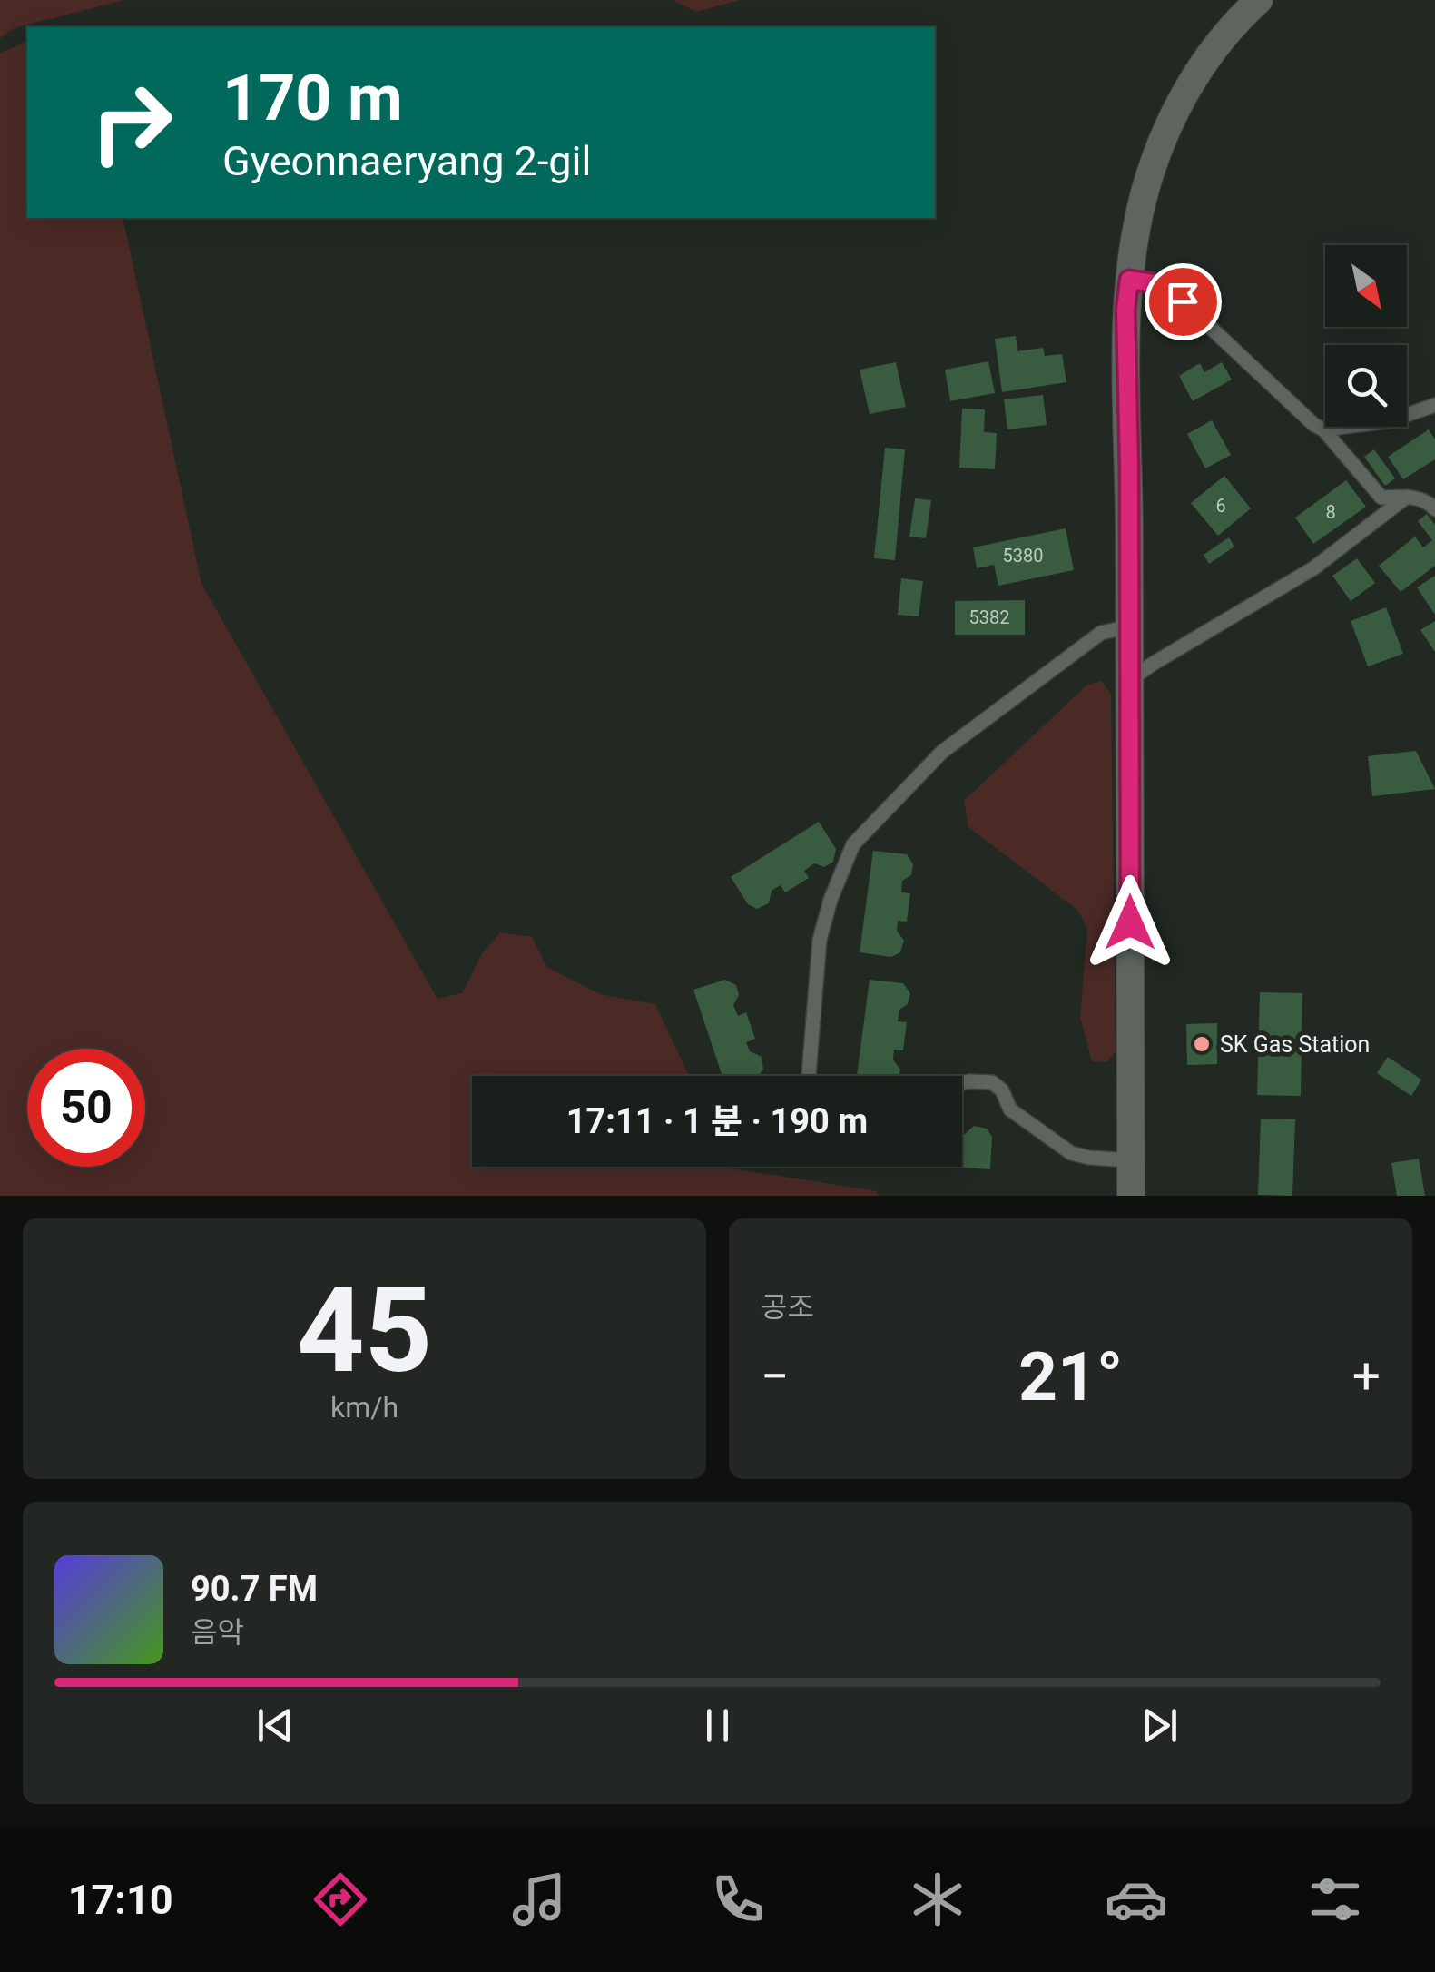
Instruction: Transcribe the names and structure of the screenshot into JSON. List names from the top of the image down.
{
  "places": ["SK Gas Station"],
  "house_numbers": [
    "6",
    "8",
    "5380",
    "5382"
  ],
  "north": "bottom right",
  "page": {
    "turn": ["170 m", "Gyeonnaeryang 2-gil"],
    "limit": "50",
    "trip": "17:11 · 1 분 · 190 m",
    "tile": [
      ["45", "km/h"],
      "공조"
    ],
    "heat": ["−", "21°", "+"],
    "song": ["90.7 FM", "음악"],
    "tabs": "17:10"
  }
}
